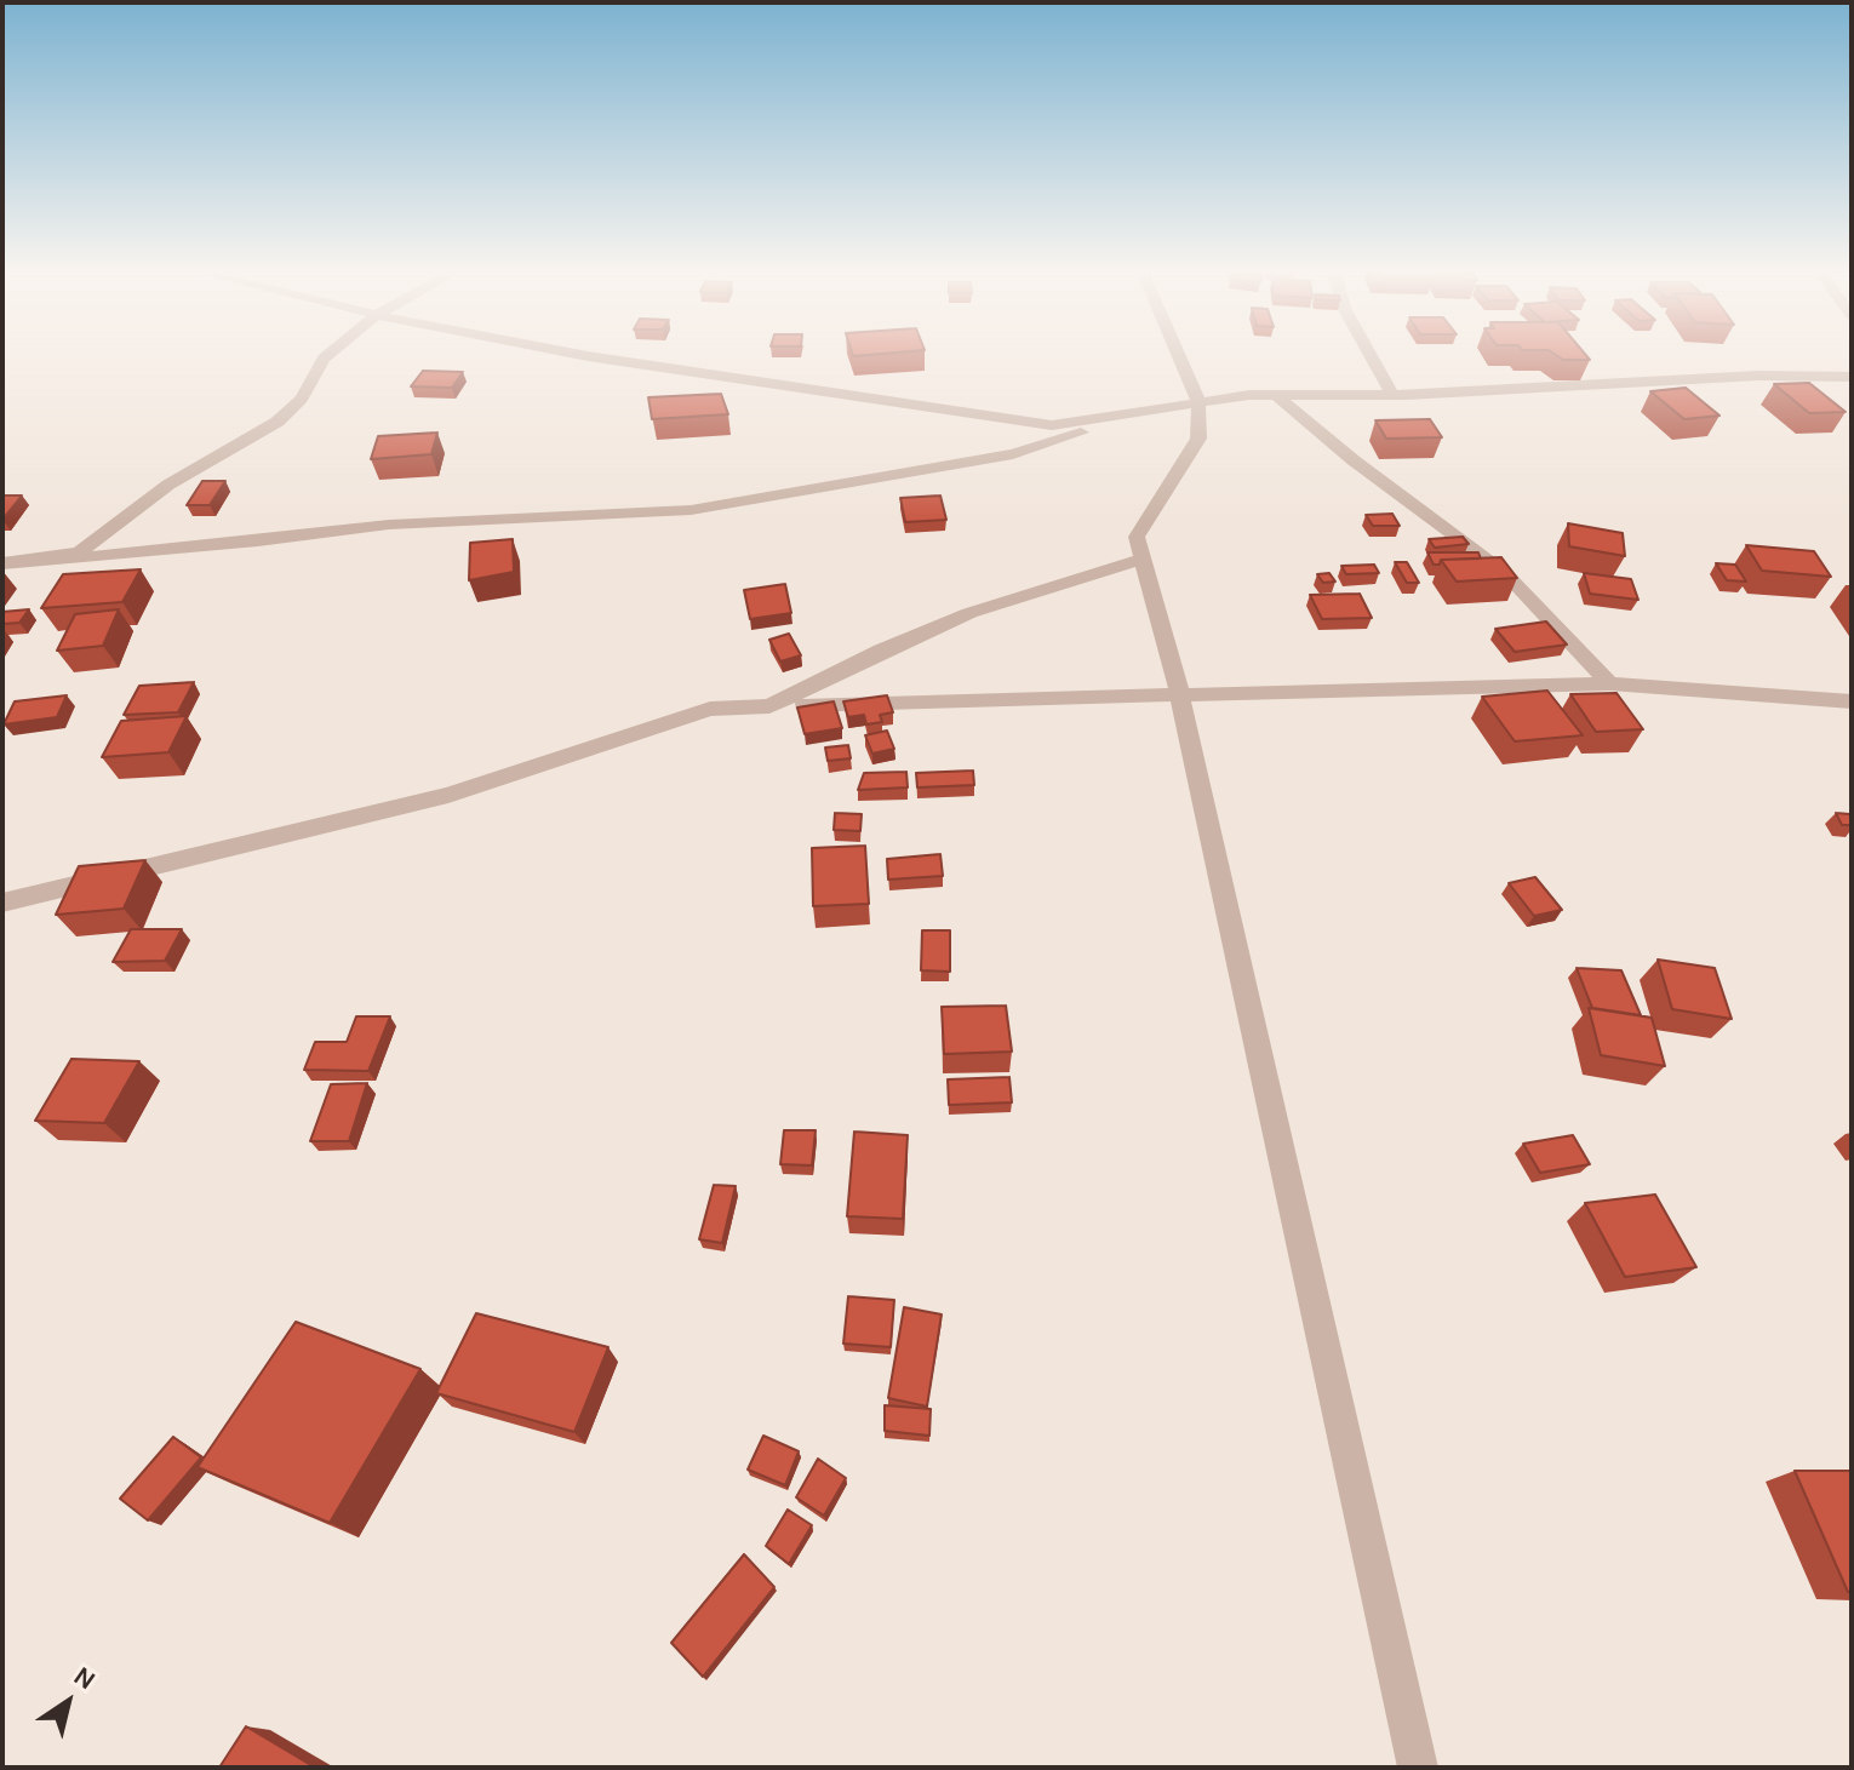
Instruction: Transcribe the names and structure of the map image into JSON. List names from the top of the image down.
{
  "north": "top right"
}
